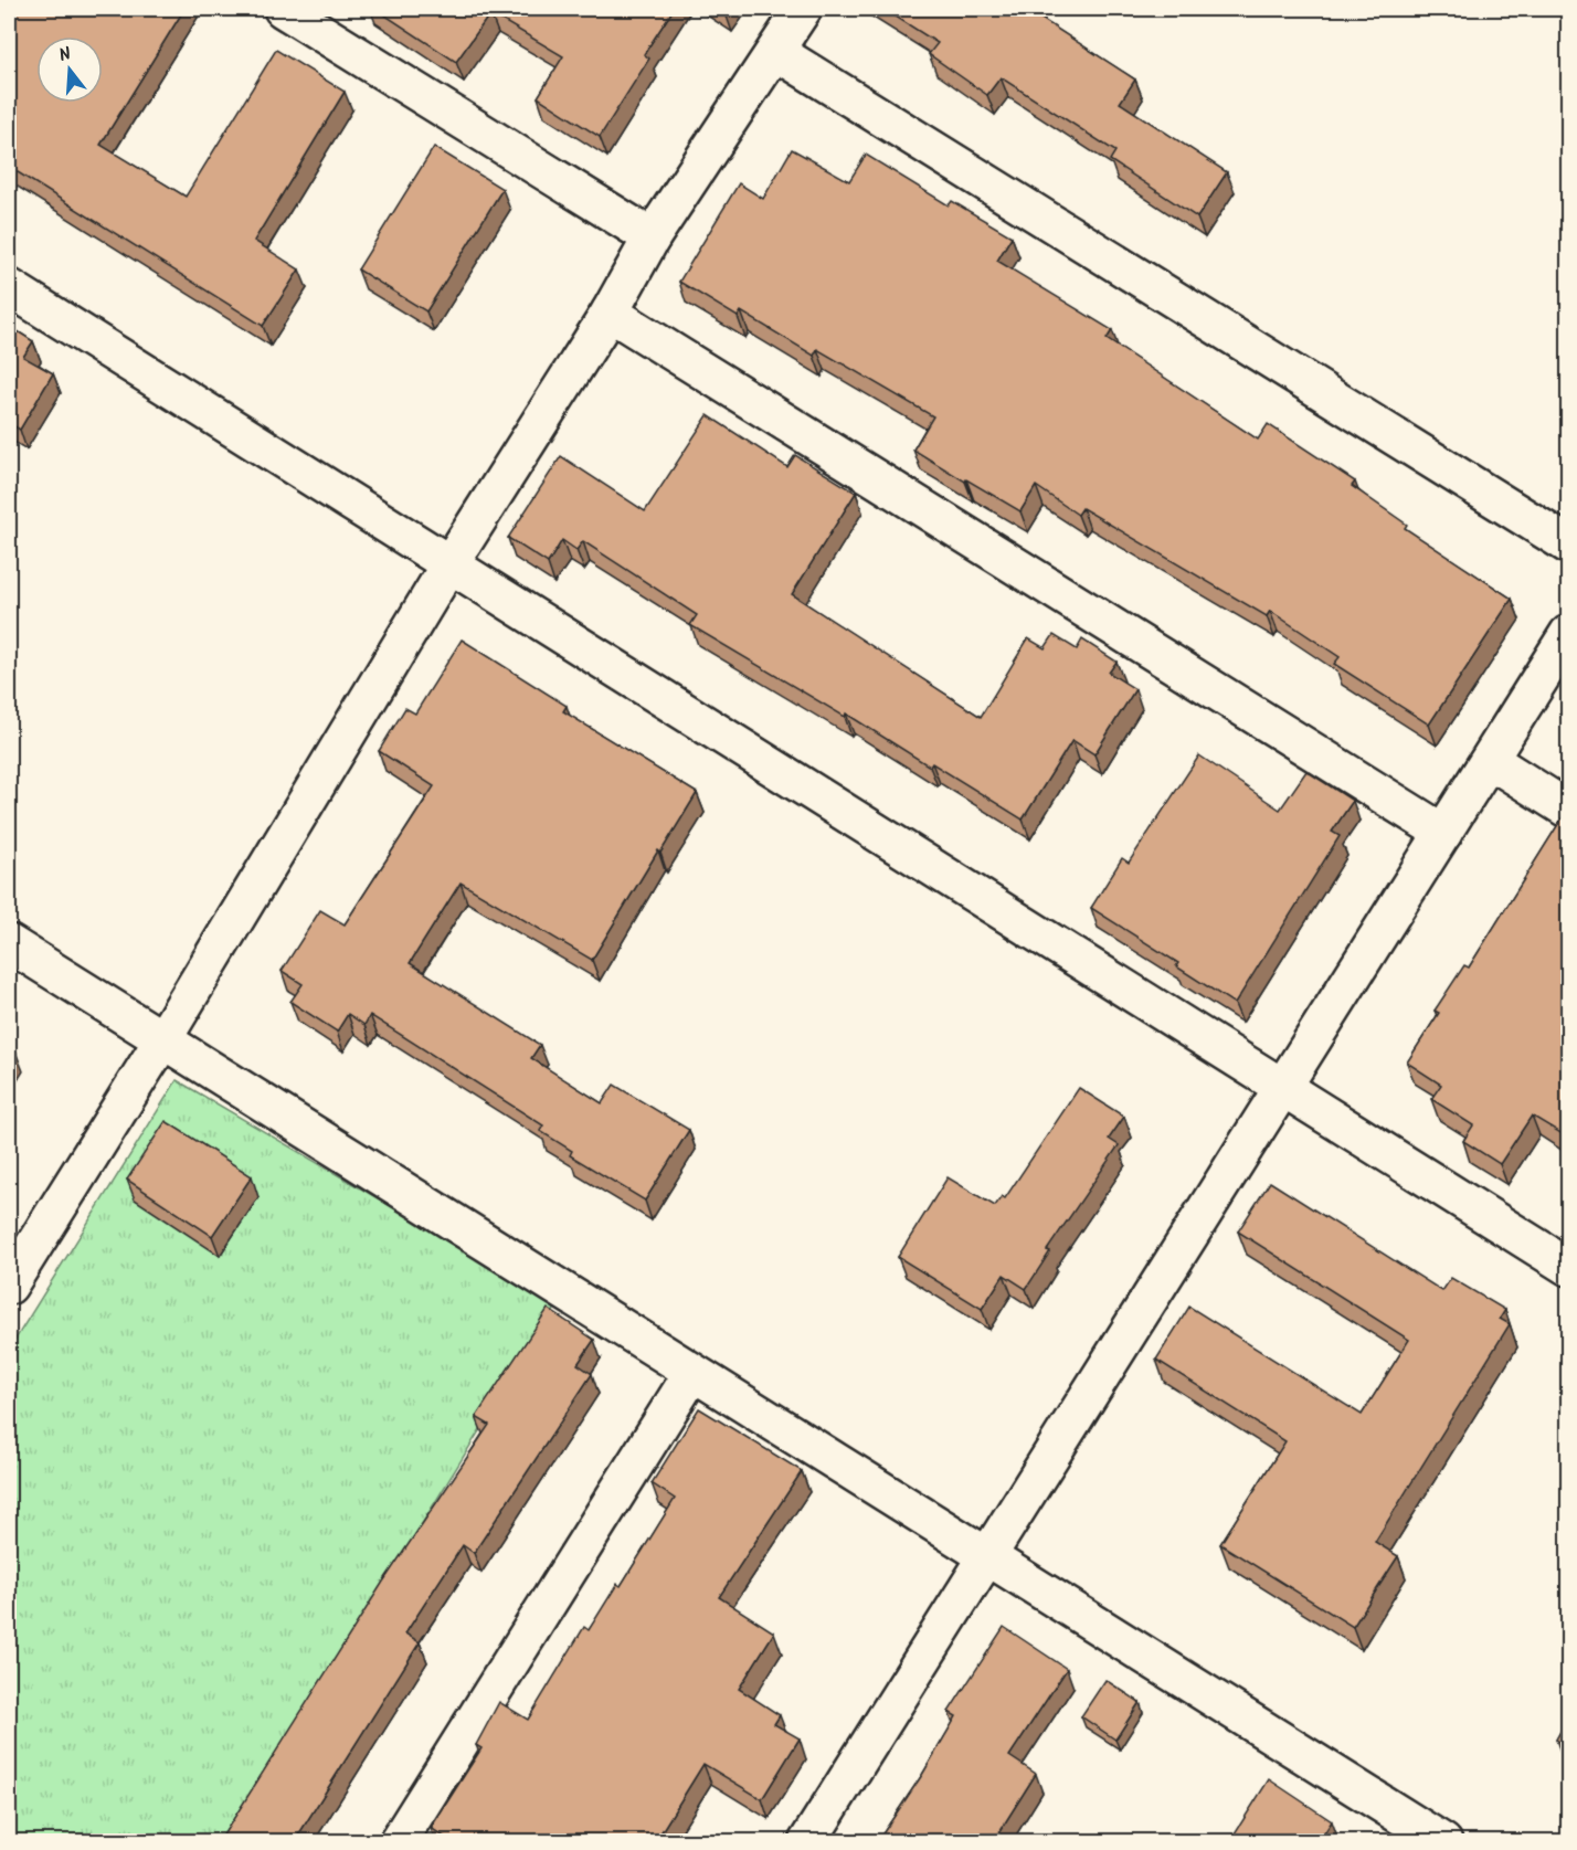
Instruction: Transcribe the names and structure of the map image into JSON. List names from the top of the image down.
{
  "north": "top"
}
